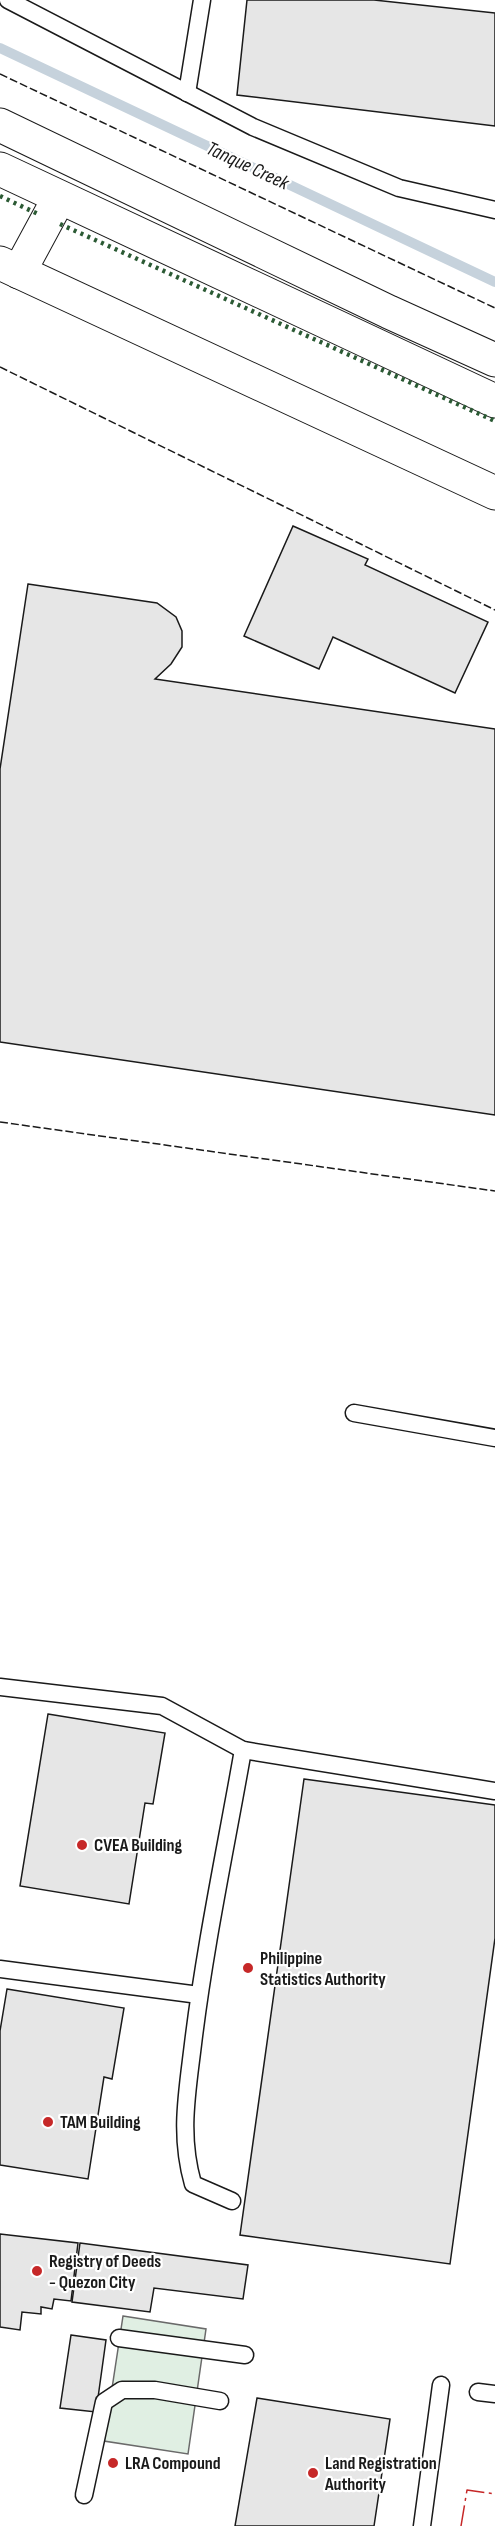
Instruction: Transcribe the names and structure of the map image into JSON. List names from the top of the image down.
{
  "water": ["Tanque Creek"],
  "places": [
    "CVEA Building",
    "Philippine Statistics Authority",
    "TAM Building",
    "Registry of Deeds - Quezon City",
    "LRA Compound",
    "Land Registration Authority"
  ]
}
